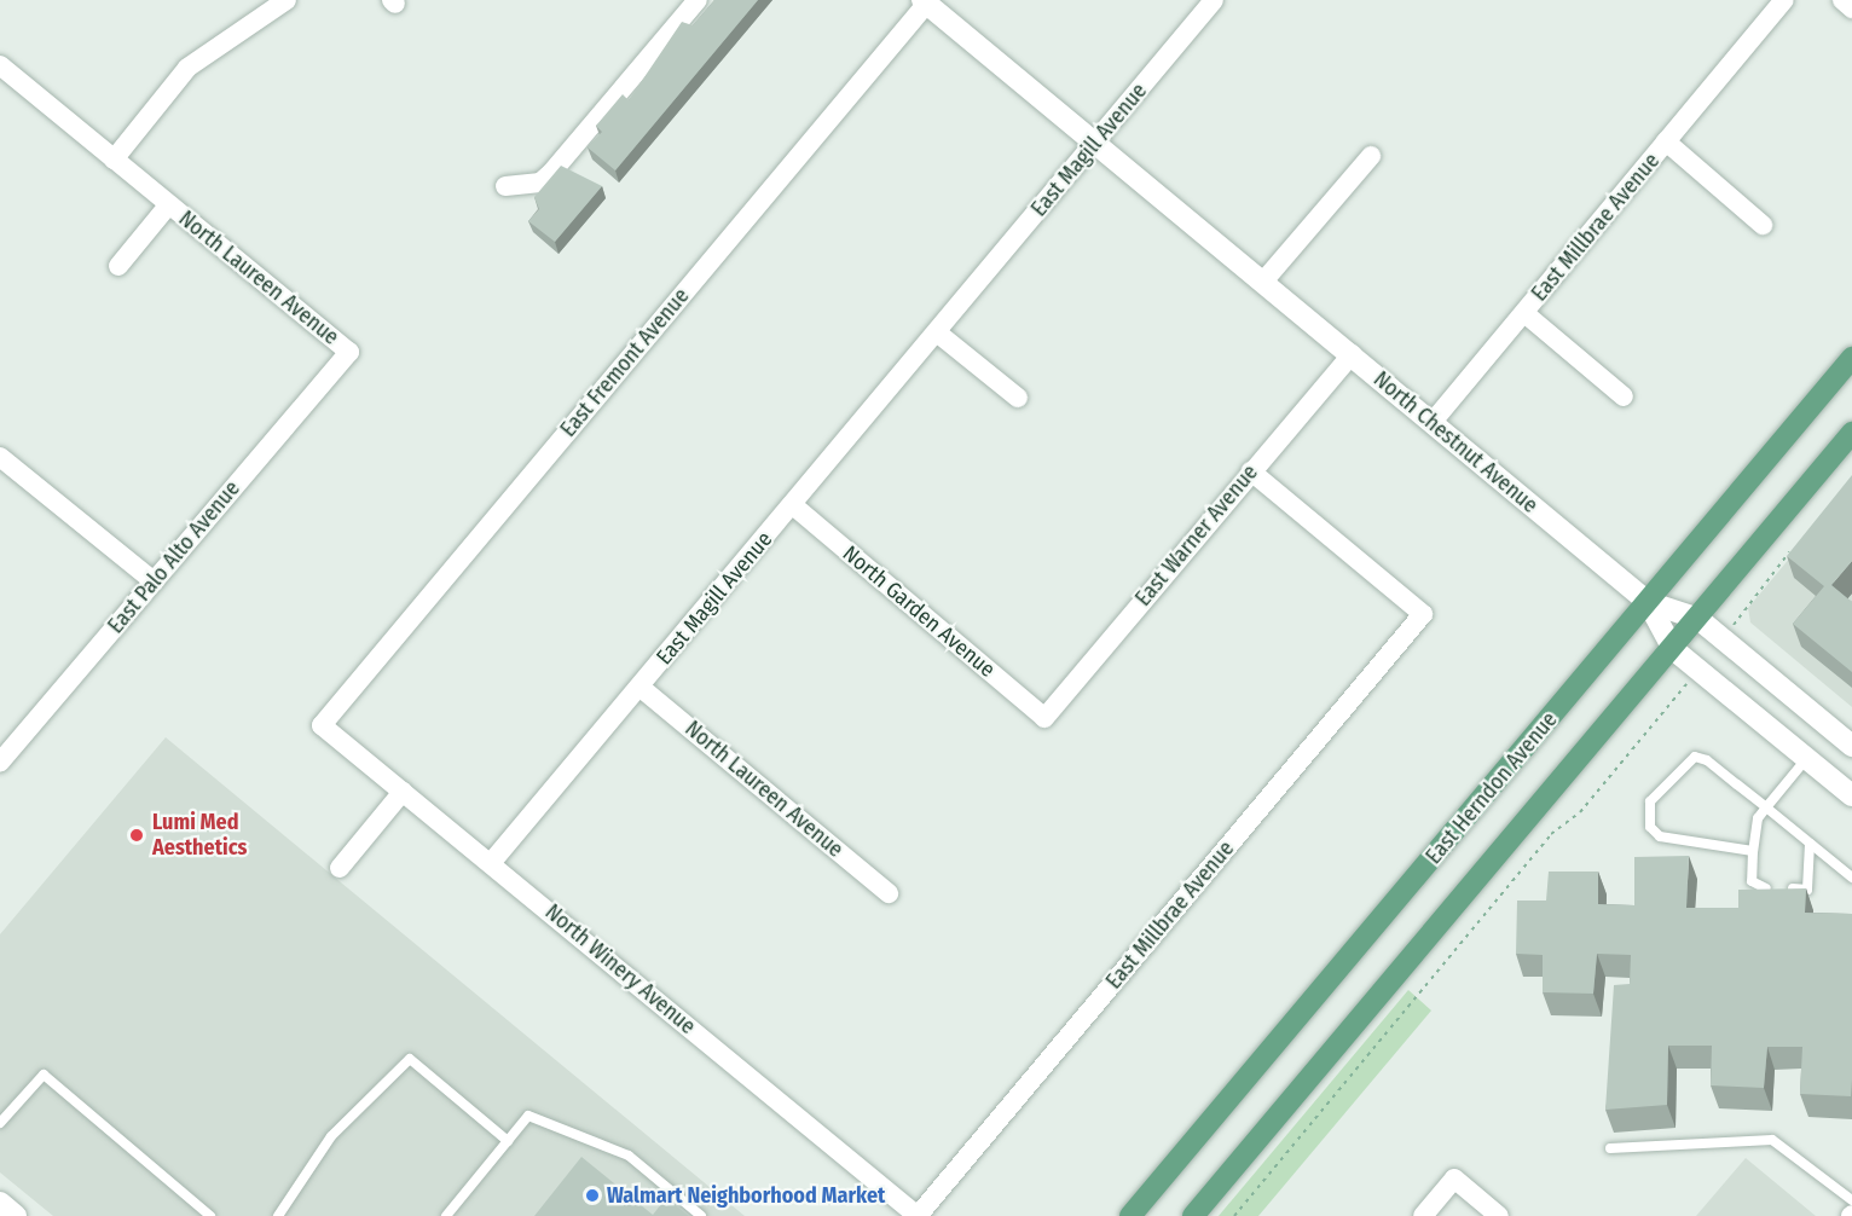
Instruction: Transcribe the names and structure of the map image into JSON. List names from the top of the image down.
{
  "streets": {
    "main road": ["East Herndon Avenue"],
    "street": [
      "East Magill Avenue",
      "East Millbrae Avenue",
      "North Laureen Avenue",
      "East Fremont Avenue",
      "North Chestnut Avenue",
      "East Warner Avenue",
      "East Palo Alto Avenue",
      "North Garden Avenue",
      "North Winery Avenue"
    ]
  },
  "crossings": [
    ["East Magill Avenue", "North Laureen Avenue"],
    ["East Magill Avenue", "North Chestnut Avenue"],
    ["East Magill Avenue", "North Garden Avenue"],
    ["East Magill Avenue", "North Winery Avenue"],
    ["East Millbrae Avenue", "North Chestnut Avenue"],
    ["East Millbrae Avenue", "East Warner Avenue"],
    ["East Millbrae Avenue", "North Winery Avenue"],
    ["North Laureen Avenue", "East Palo Alto Avenue"],
    ["East Fremont Avenue", "North Chestnut Avenue"],
    ["East Fremont Avenue", "North Winery Avenue"],
    ["North Chestnut Avenue", "East Warner Avenue"],
    ["North Chestnut Avenue", "East Herndon Avenue"],
    ["East Warner Avenue", "North Garden Avenue"]
  ],
  "places": ["Lumi Med Aesthetics", "Walmart Neighborhood Market"]
}
